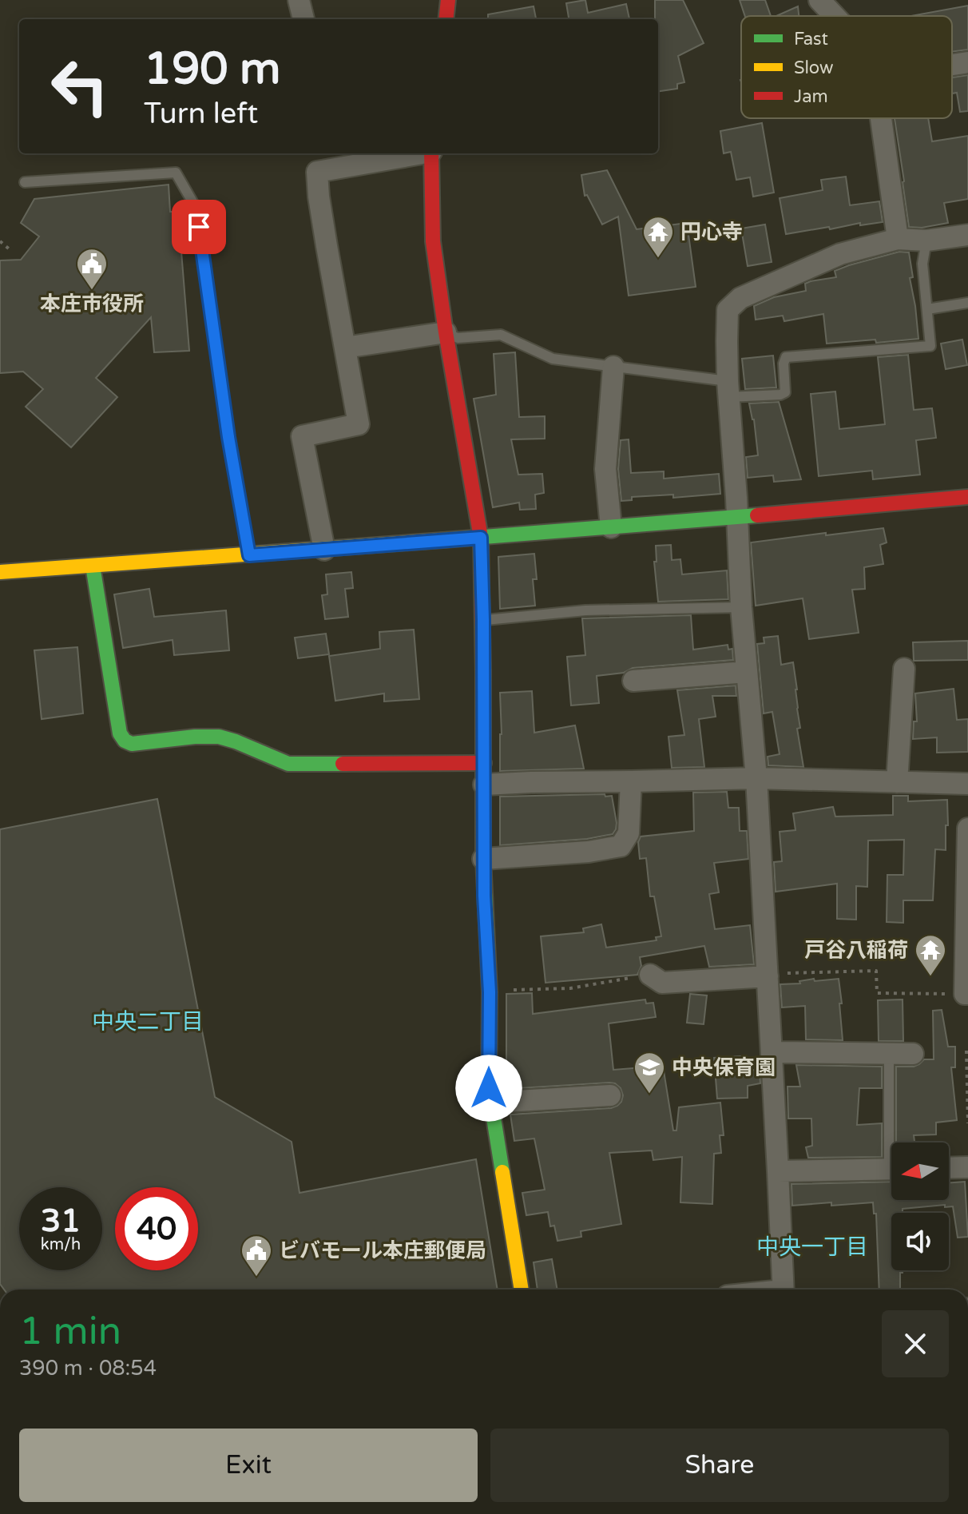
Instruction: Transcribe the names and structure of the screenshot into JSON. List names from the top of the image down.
{
  "districts": ["中央二丁目", "中央一丁目"],
  "places": {
    "temple": ["円心寺", "戸谷八稲荷"],
    "public building": ["本庄市役所", "ビバモール本庄郵便局"],
    "school or university": ["中央保育園"]
  },
  "legend": ["Fast", "Slow", "Jam"],
  "north": "left",
  "page": {
    "turn": ["190 m", "Turn left"],
    "speed": "31 km/h",
    "limit": "40",
    "heading": ["1 min", "390 m · 08:54"],
    "buttons": ["Exit", "Share"]
  }
}
